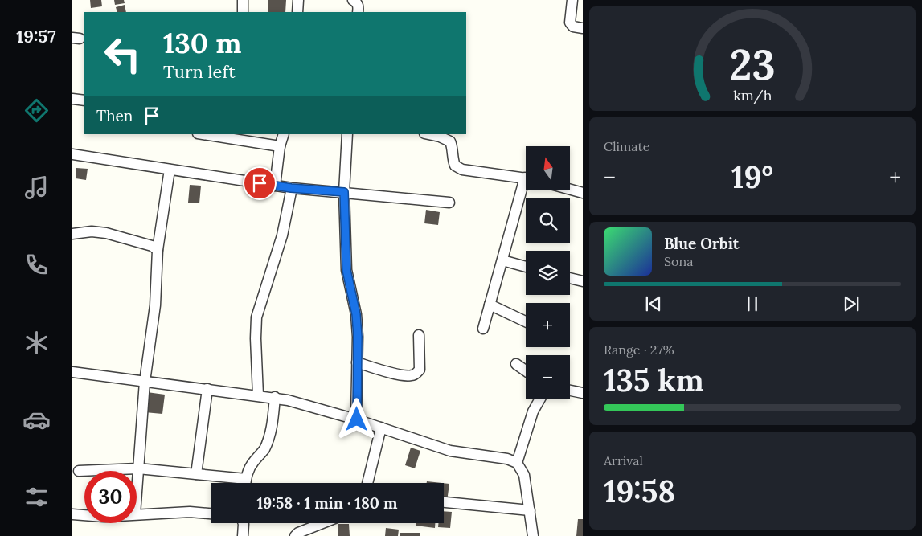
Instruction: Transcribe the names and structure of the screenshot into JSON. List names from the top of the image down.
{
  "north": "top",
  "page": {
    "tabs": "19:57",
    "turn": ["130 m", "Turn left"],
    "then": "Then",
    "tile": [
      "Climate",
      ["Range · 27%", "135 km"],
      ["Arrival", "19:58"]
    ],
    "map_buttons": ["+", "−"],
    "heat": ["−", "19°", "+"],
    "song": ["Blue Orbit", "Sona"],
    "limit": "30",
    "trip": "19:58 · 1 min · 180 m",
    "gauge": ["23", "km/h"]
  }
}
